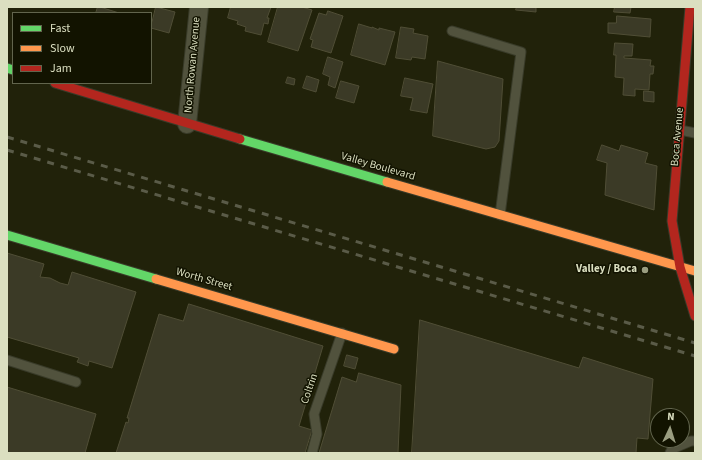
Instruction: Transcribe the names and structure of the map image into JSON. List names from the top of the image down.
{
  "streets": {
    "street": [
      "North Rowan Avenue",
      "Boca Avenue",
      "Valley Boulevard",
      "Worth Street"
    ],
    "lane": ["Coltrin"]
  },
  "crossings": [
    ["North Rowan Avenue", "Valley Boulevard"],
    ["Boca Avenue", "Valley Boulevard"],
    ["Worth Street", "Coltrin"]
  ],
  "places": ["Valley / Boca"],
  "legend": ["Fast", "Slow", "Jam"],
  "north": "top"
}
